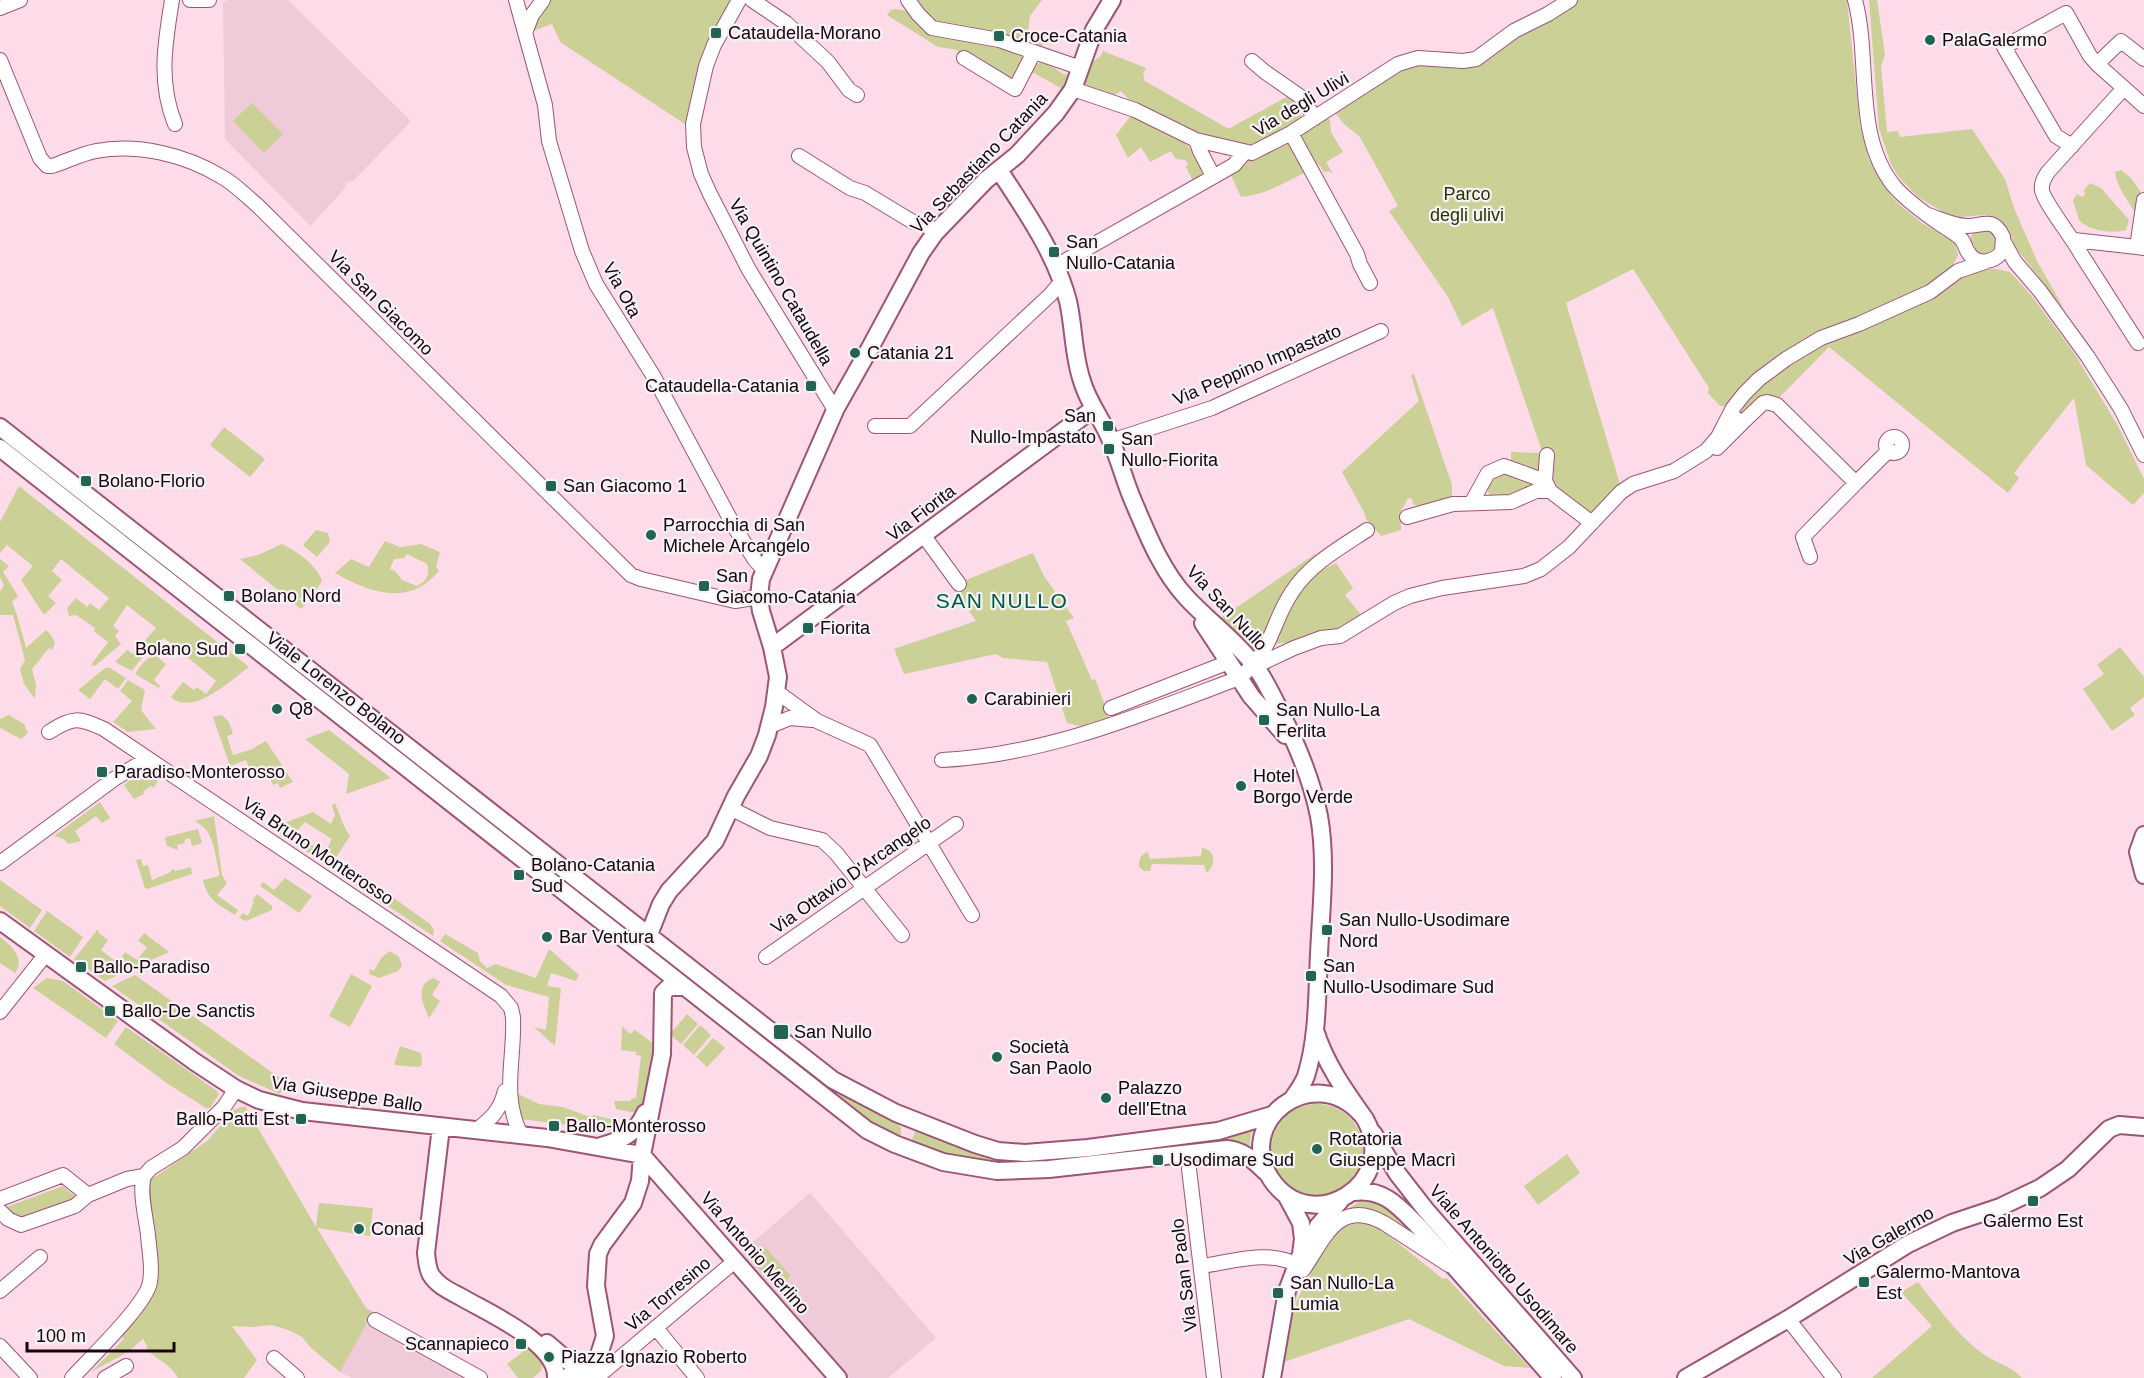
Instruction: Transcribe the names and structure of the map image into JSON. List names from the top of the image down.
{
  "streets": {
    "main road": [
      "Via Sebastiano Catania",
      "Via Fiorita",
      "Via San Nullo",
      "Viale Lorenzo Bolano",
      "Via Giuseppe Ballo",
      "Via Galermo",
      "Via Antonio Merlino",
      "Viale Antoniotto Usodimare"
    ],
    "street": [
      "Via degli Ulivi",
      "Via Quintino Cataudella",
      "Via Ota",
      "Via San Giacomo",
      "Via Peppino Impastato",
      "Via Bruno Monterosso",
      "Via Ottavio D'Arcangelo",
      "Via San Paolo",
      "Via Torresino"
    ]
  },
  "crossings": [
    ["Via degli Ulivi", "Via San Nullo"],
    ["Via Sebastiano Catania", "Via Quintino Cataudella"],
    ["Via Sebastiano Catania", "Via Ota"],
    ["Via Sebastiano Catania", "Via San Giacomo"],
    ["Via Sebastiano Catania", "Via Fiorita"],
    ["Via Sebastiano Catania", "Via San Nullo"],
    ["Via Sebastiano Catania", "Viale Lorenzo Bolano"],
    ["Via Peppino Impastato", "Via San Nullo"],
    ["Via Fiorita", "Via San Nullo"],
    ["Via San Nullo", "Viale Antoniotto Usodimare"],
    ["Via Giuseppe Ballo", "Via Antonio Merlino"],
    ["Via Antonio Merlino", "Via Torresino"]
  ],
  "districts": ["SAN NULLO"],
  "parks": ["Parco degli ulivi"],
  "places": {
    "transit": [
      "Cataudella-Morano",
      "Croce-Catania",
      "San Nullo-Catania",
      "Cataudella-Catania",
      "San Nullo-Impastato",
      "San Nullo-Fiorita",
      "Bolano-Florio",
      "San Giacomo 1",
      "San Giacomo-Catania",
      "Bolano Nord",
      "Fiorita",
      "Bolano Sud",
      "San Nullo-La Ferlita",
      "Paradiso-Monterosso",
      "Bolano-Catania Sud",
      "San Nullo-Usodimare Nord",
      "Ballo-Paradiso",
      "San Nullo-Usodimare Sud",
      "Ballo-De Sanctis",
      "San Nullo",
      "Ballo-Patti Est",
      "Ballo-Monterosso",
      "Usodimare Sud",
      "Galermo Est",
      "Galermo-Mantova Est",
      "San Nullo-La Lumia",
      "Scannapieco"
    ],
    "other": [
      "PalaGalermo",
      "Catania 21",
      "Parrocchia di San Michele Arcangelo",
      "Carabinieri",
      "Q8",
      "Hotel Borgo Verde",
      "Bar Ventura",
      "Società San Paolo",
      "Palazzo dell'Etna",
      "Rotatoria Giuseppe Macrì",
      "Conad",
      "Piazza Ignazio Roberto"
    ]
  },
  "scale_bar": "100 m"
}
